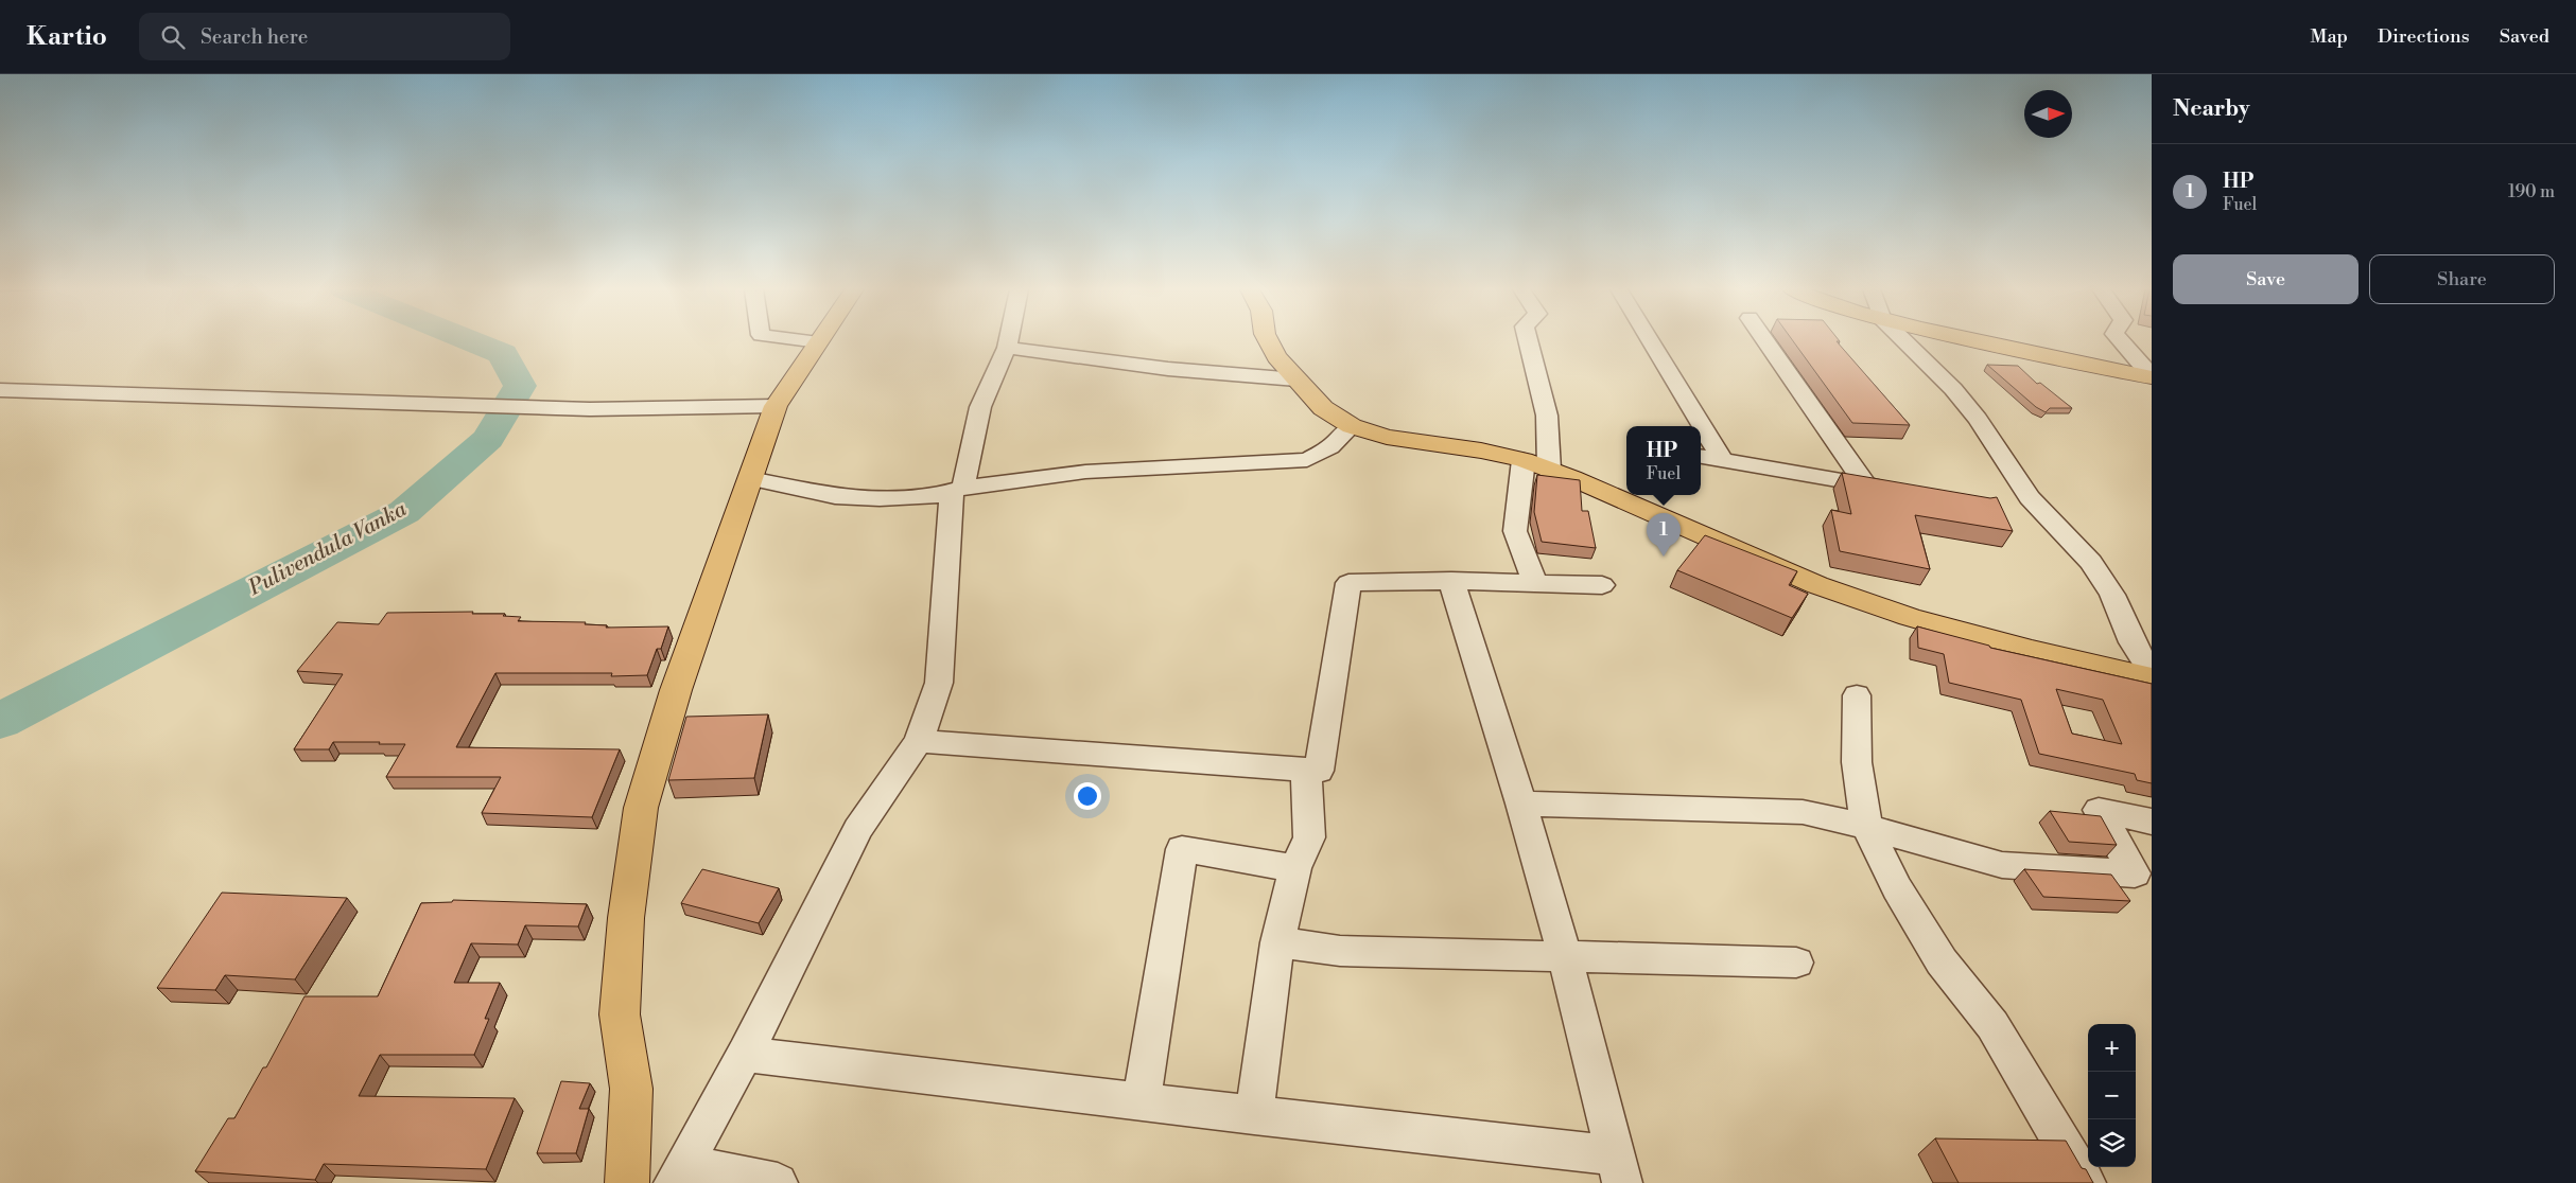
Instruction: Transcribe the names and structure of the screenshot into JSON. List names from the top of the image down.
{
  "water": ["Pulivendula Vanka"],
  "north": "right",
  "page": {
    "header": "Kartio",
    "search": "Search here",
    "nav": ["Map", "Directions", "Saved"],
    "heading": "Nearby",
    "list": [
      {
        "mark": "1",
        "name": "HP",
        "note": "Fuel",
        "value": "190 m"
      }
    ],
    "buttons": ["Save", "Share"],
    "popup": ["HP", "Fuel"],
    "pins": "1",
    "map_buttons": ["+", "−"]
  }
}
